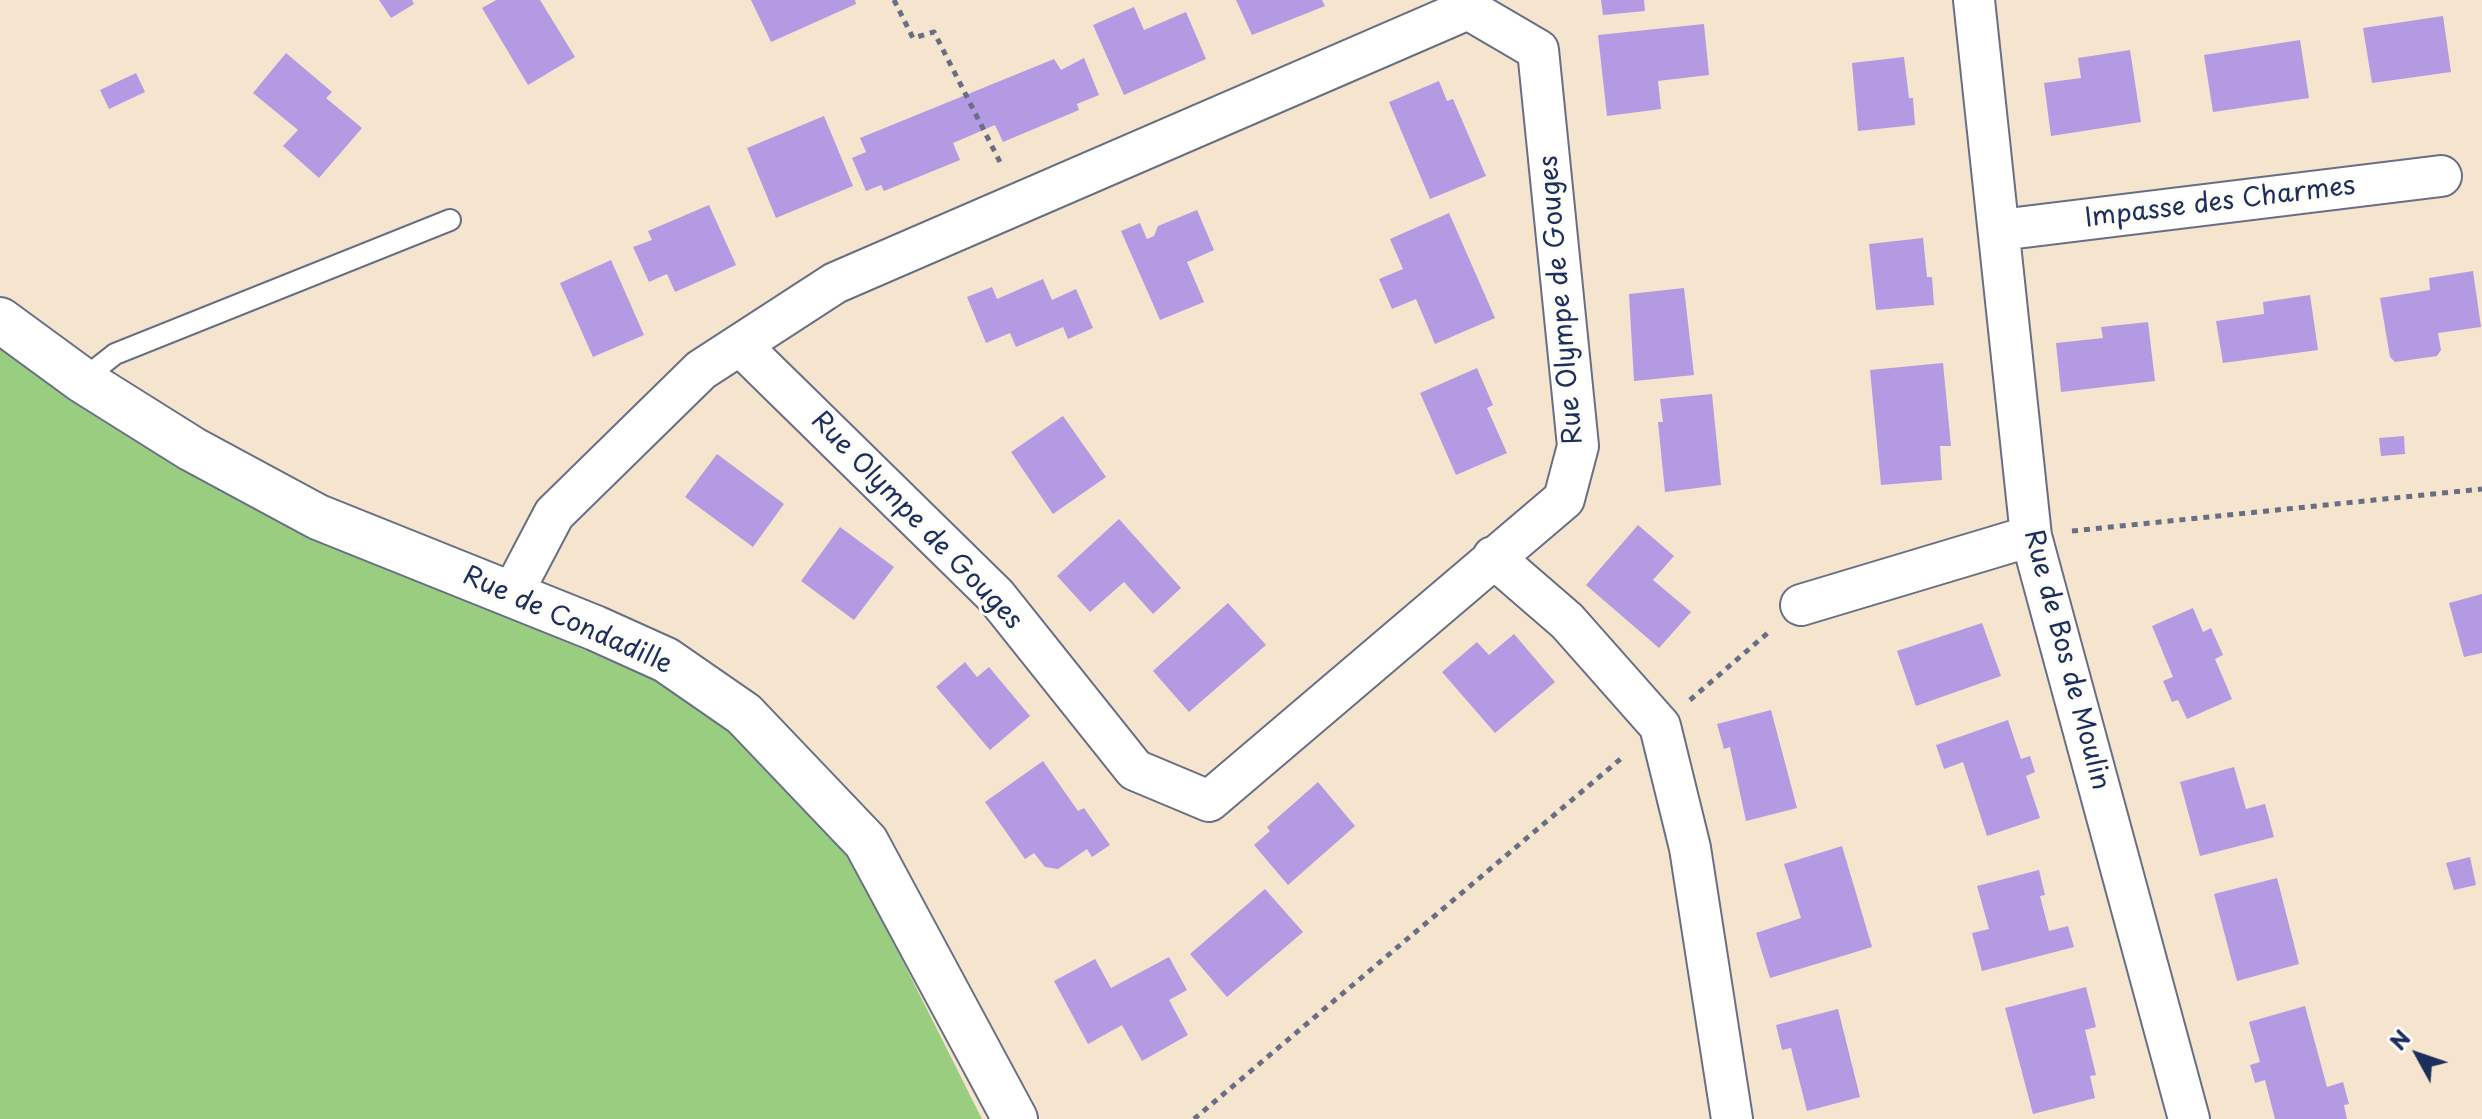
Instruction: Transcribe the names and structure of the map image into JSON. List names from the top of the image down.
{
  "streets": {
    "street": [
      "Impasse des Charmes",
      "Rue Olympe de Gouges",
      "Rue de Condadille",
      "Rue de Bos de Moulin"
    ]
  },
  "crossings": [
    ["Impasse des Charmes", "Rue de Bos de Moulin"],
    ["Rue Olympe de Gouges", "Rue de Condadille"]
  ],
  "north": "top left"
}
